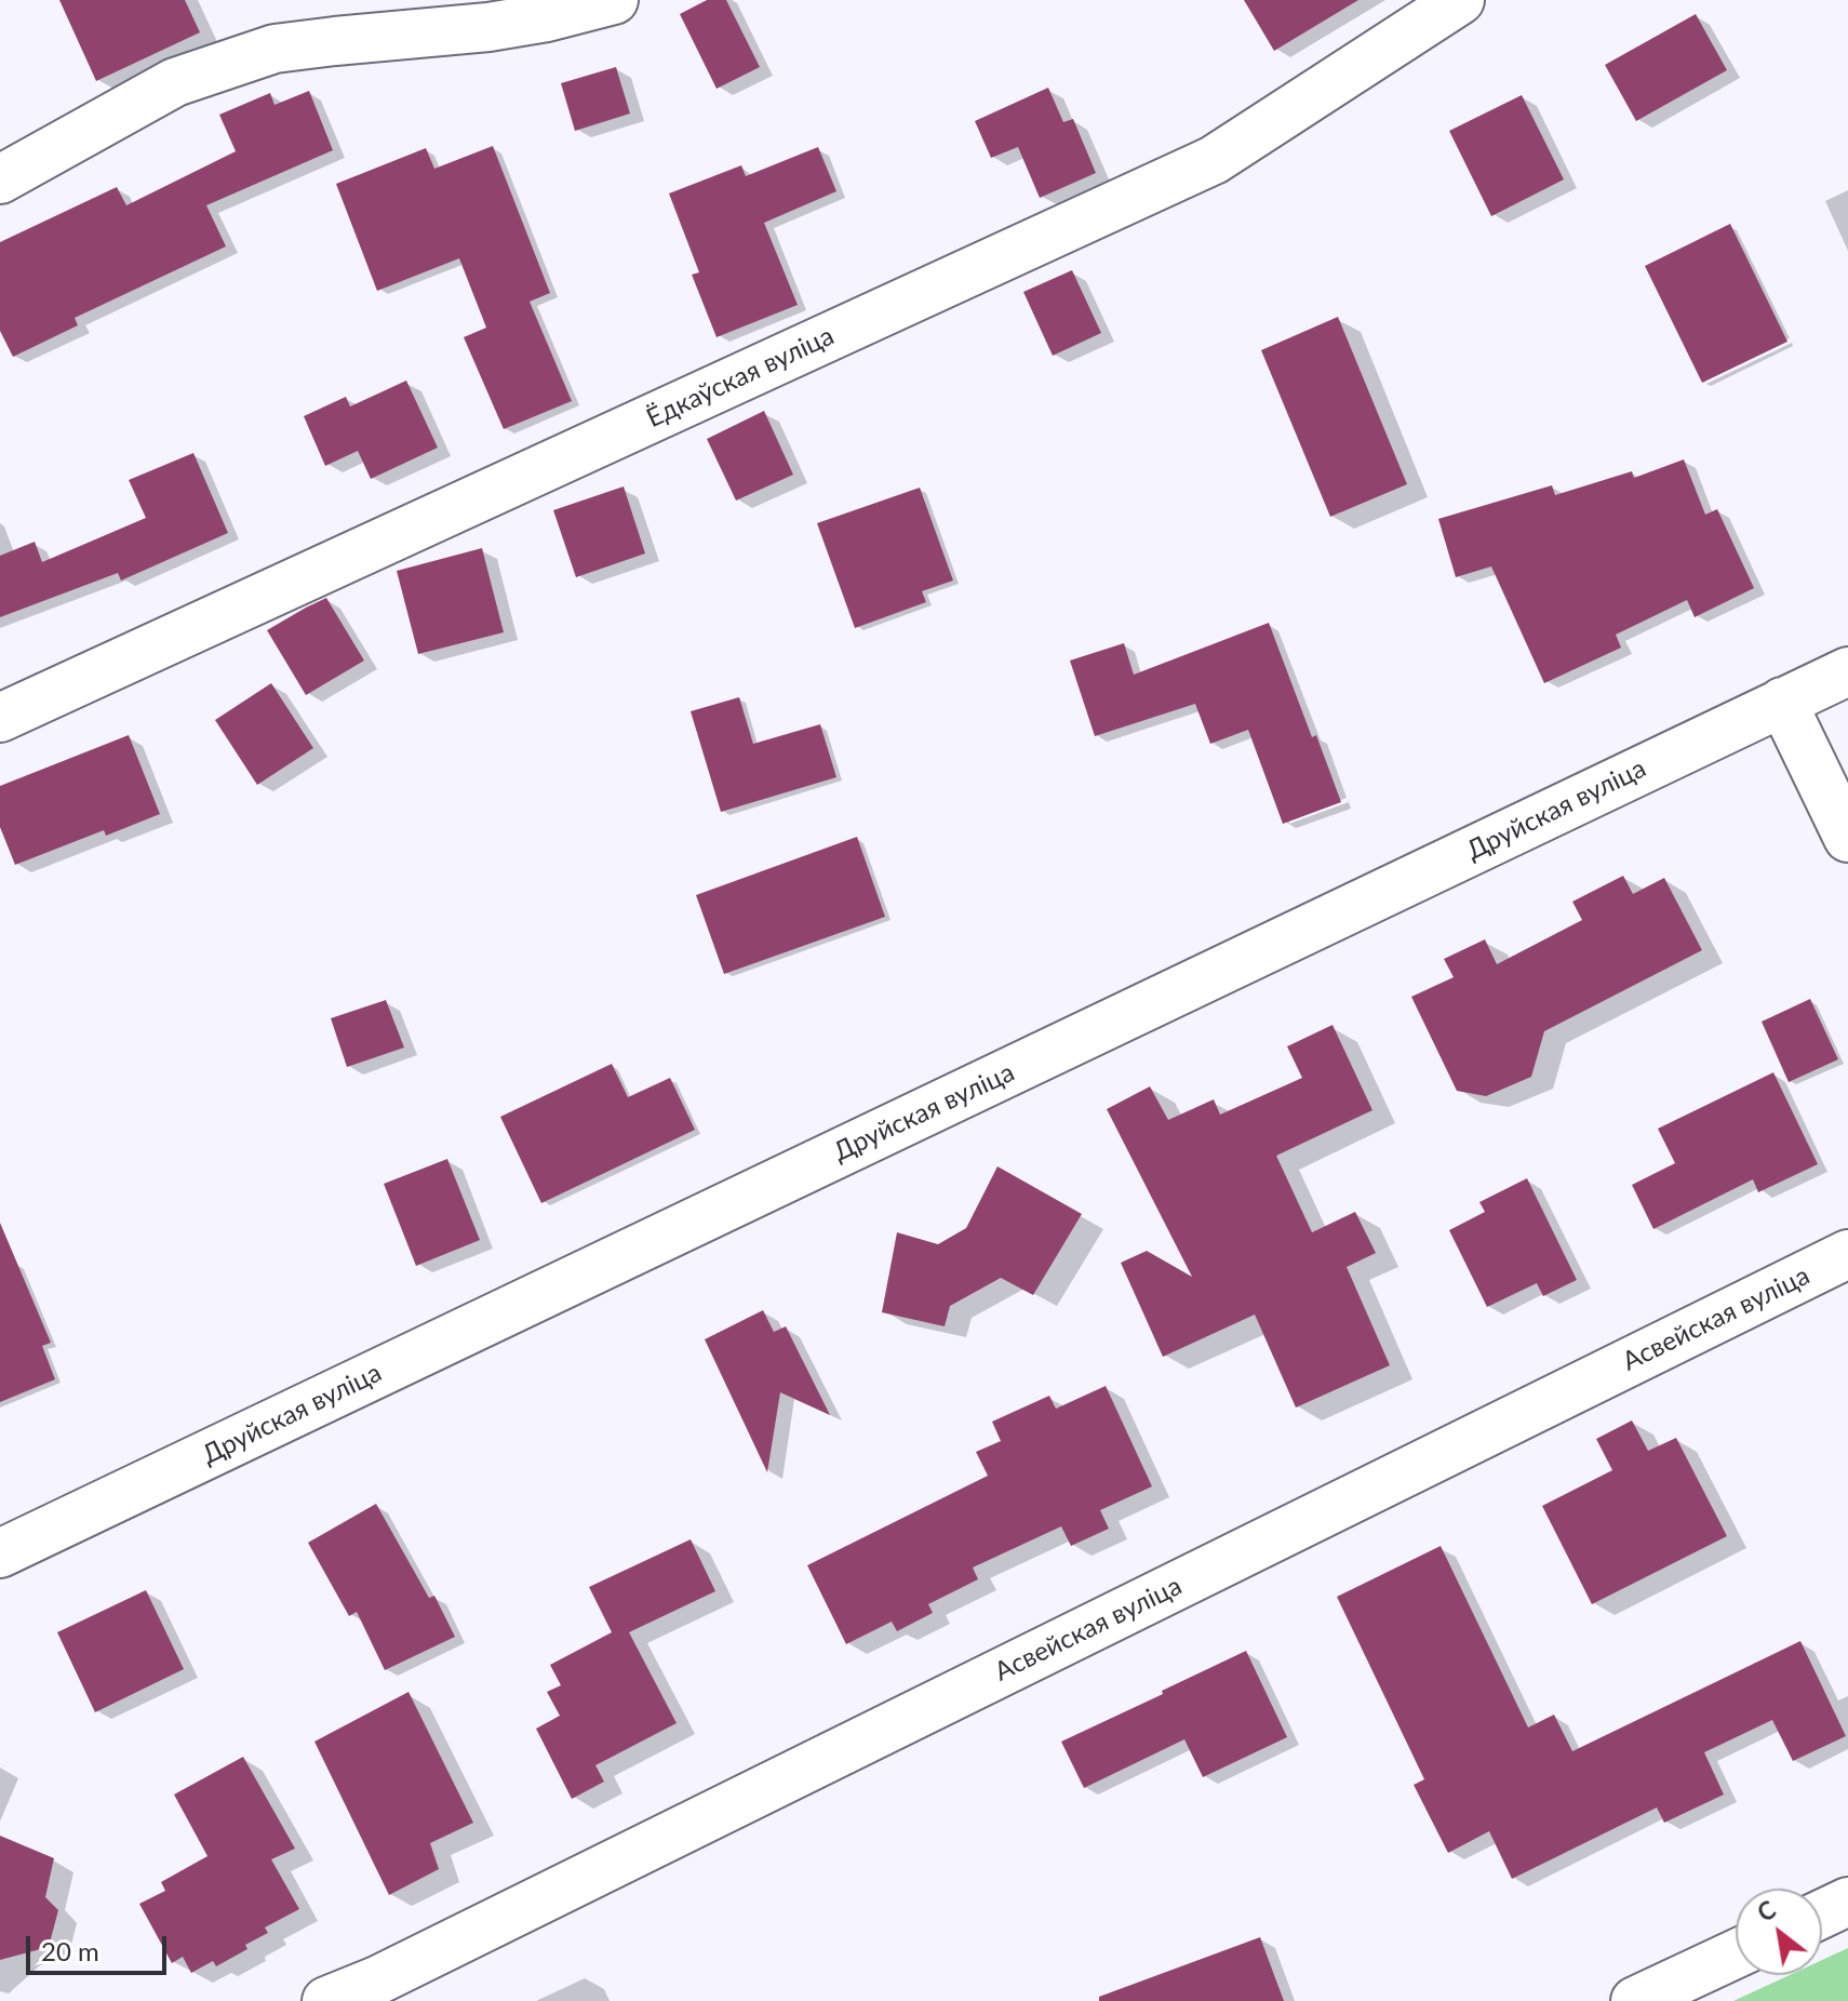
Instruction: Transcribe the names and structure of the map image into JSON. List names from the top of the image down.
{
  "streets": {
    "street": ["Ёдкаўская вуліца", "Друйская вуліца", "Асвейская вуліца"]
  },
  "scale_bar": "20 m",
  "north": "top left"
}
